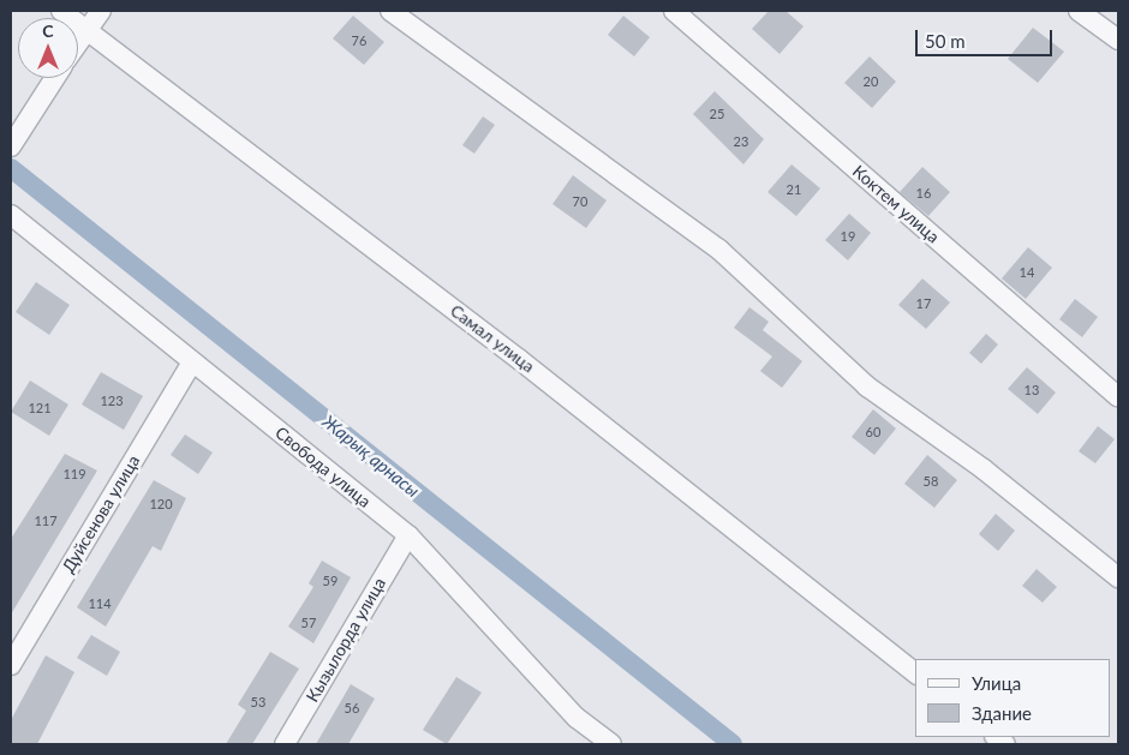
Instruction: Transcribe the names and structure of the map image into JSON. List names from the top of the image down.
{
  "streets": {
    "street": [
      "Коктем улица",
      "Самал улица",
      "Свобода улица",
      "Дуйсенова улица",
      "Кызылорда улица"
    ]
  },
  "crossings": [
    ["Свобода улица", "Дуйсенова улица"],
    ["Свобода улица", "Кызылорда улица"]
  ],
  "water": ["Жарық арнасы"],
  "house_numbers": [
    "76",
    "20",
    "25",
    "23",
    "21",
    "16",
    "70",
    "19",
    "14",
    "17",
    "13",
    "123",
    "121",
    "60",
    "119",
    "58",
    "120",
    "117",
    "59",
    "114",
    "57",
    "53",
    "56"
  ],
  "legend": ["Улица", "Здание"],
  "scale_bar": "50 m",
  "north": "top"
}
